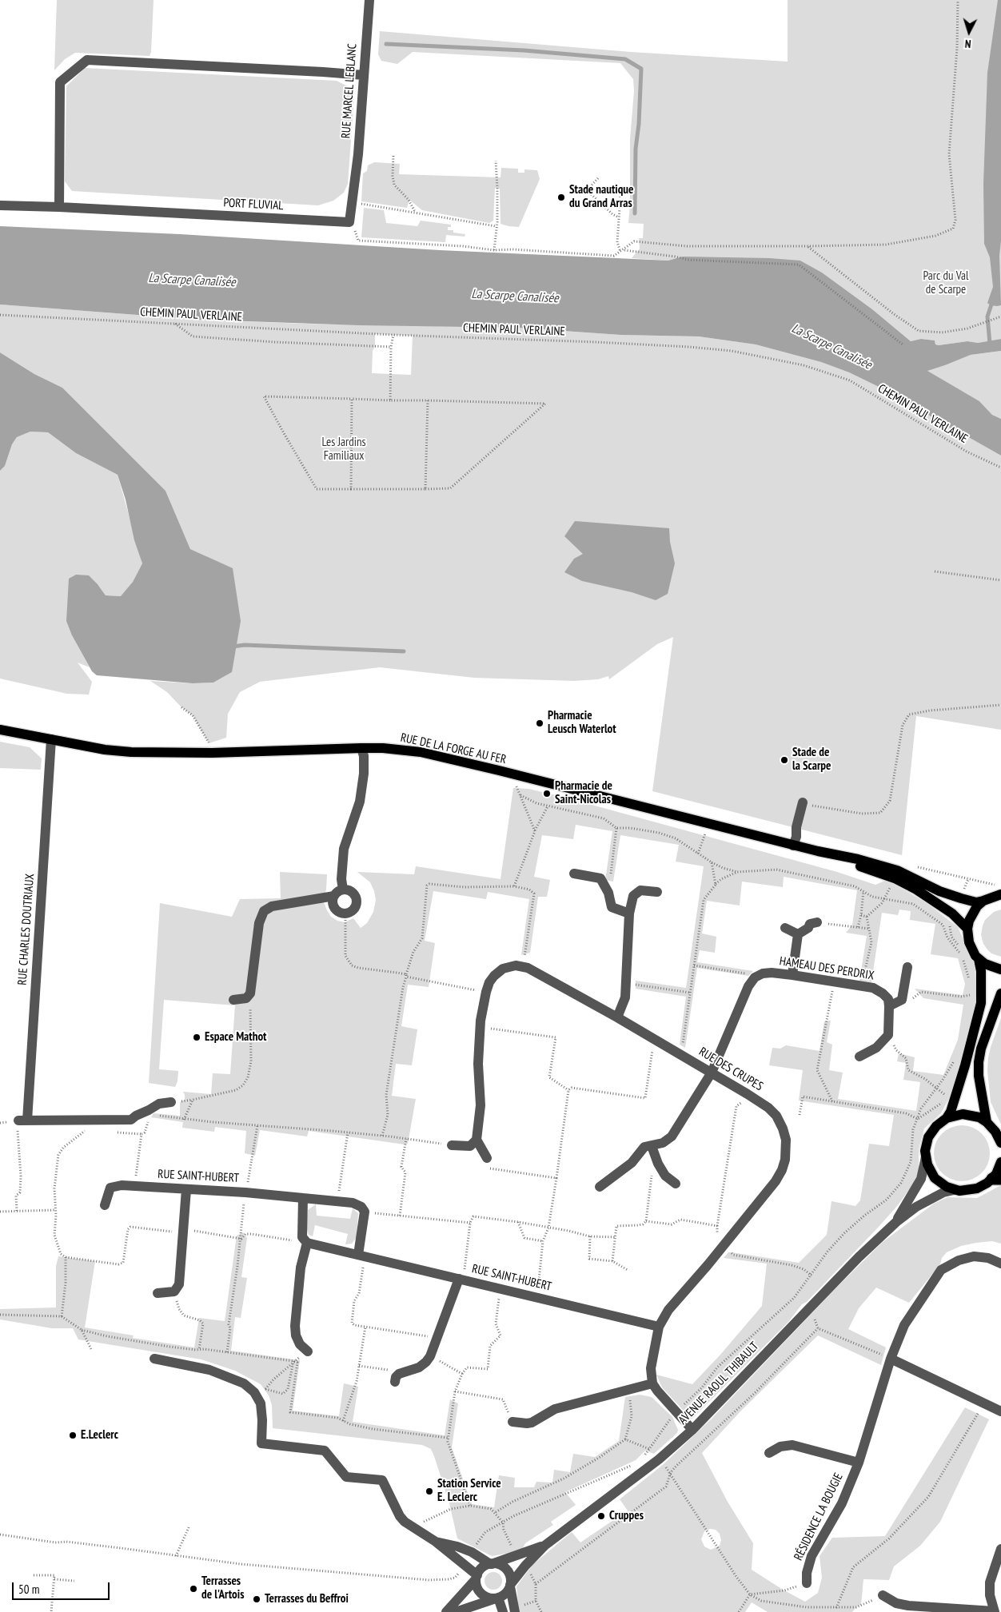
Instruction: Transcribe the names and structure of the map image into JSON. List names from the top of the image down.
{
  "streets": {
    "main road": ["RUE DE LA FORGE AU FER"],
    "street": [
      "RUE MARCEL LEBLANC",
      "PORT FLUVIAL",
      "RUE CHARLES DOUTRIAUX",
      "HAMEAU DES PERDRIX",
      "RUE DES CRUPES",
      "RUE SAINT-HUBERT",
      "AVENUE RAOUL THIBAULT",
      "RÉSIDENCE LA BOUGIE"
    ],
    "path": ["CHEMIN PAUL VERLAINE"]
  },
  "crossings": [
    ["RUE MARCEL LEBLANC", "PORT FLUVIAL"],
    ["RUE DE LA FORGE AU FER", "RUE CHARLES DOUTRIAUX"],
    ["RUE DES CRUPES", "RUE SAINT-HUBERT"]
  ],
  "water": ["La Scarpe Canalisée"],
  "parks": ["Parc du Val de Scarpe", "Les Jardins Familiaux"],
  "places": [
    "Stade nautique du Grand Arras",
    "Pharmacie Leusch Waterlot",
    "Stade de la Scarpe",
    "Pharmacie de Saint-Nicolas",
    "Espace Mathot",
    "E.Leclerc",
    "Station Service E. Leclerc",
    "Cruppes",
    "Terrasses de l'Artois",
    "Terrasses du Beffroi"
  ],
  "scale_bar": "50 m",
  "north": "bottom"
}
